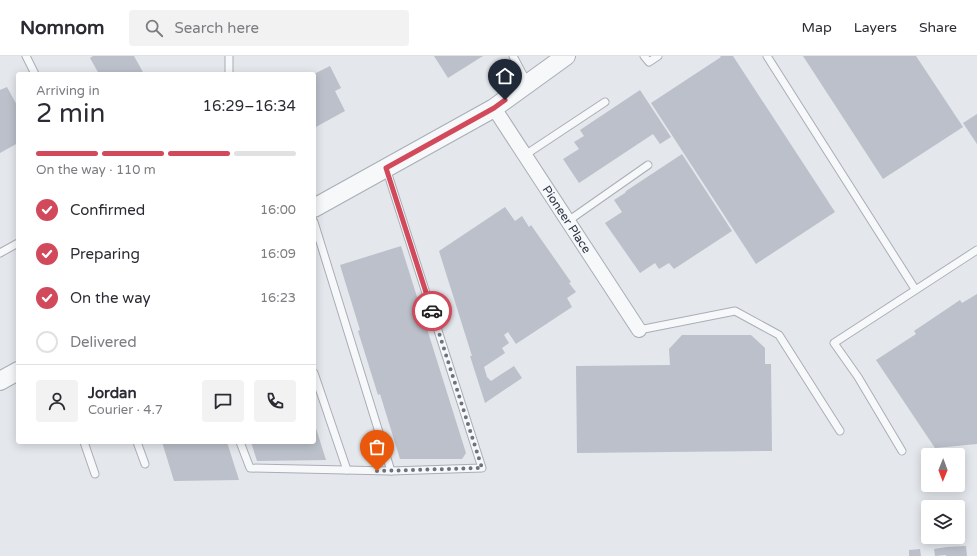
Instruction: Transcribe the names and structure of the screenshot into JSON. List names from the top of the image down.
{
  "streets": {
    "street": ["Pioneer Place"]
  },
  "north": "bottom",
  "page": {
    "header": "Nomnom",
    "search": "Search here",
    "nav": ["Map", "Layers", "Share"],
    "heading": ["2 min", "Arriving in", "16:29–16:34"],
    "panel": ["Jordan", "Courier · 4.7"],
    "bar": "On the way · 110 m",
    "list": [
      ["Confirmed", "16:00"],
      ["Preparing", "16:09"],
      ["On the way", "16:23"],
      "Delivered"
    ]
  }
}
